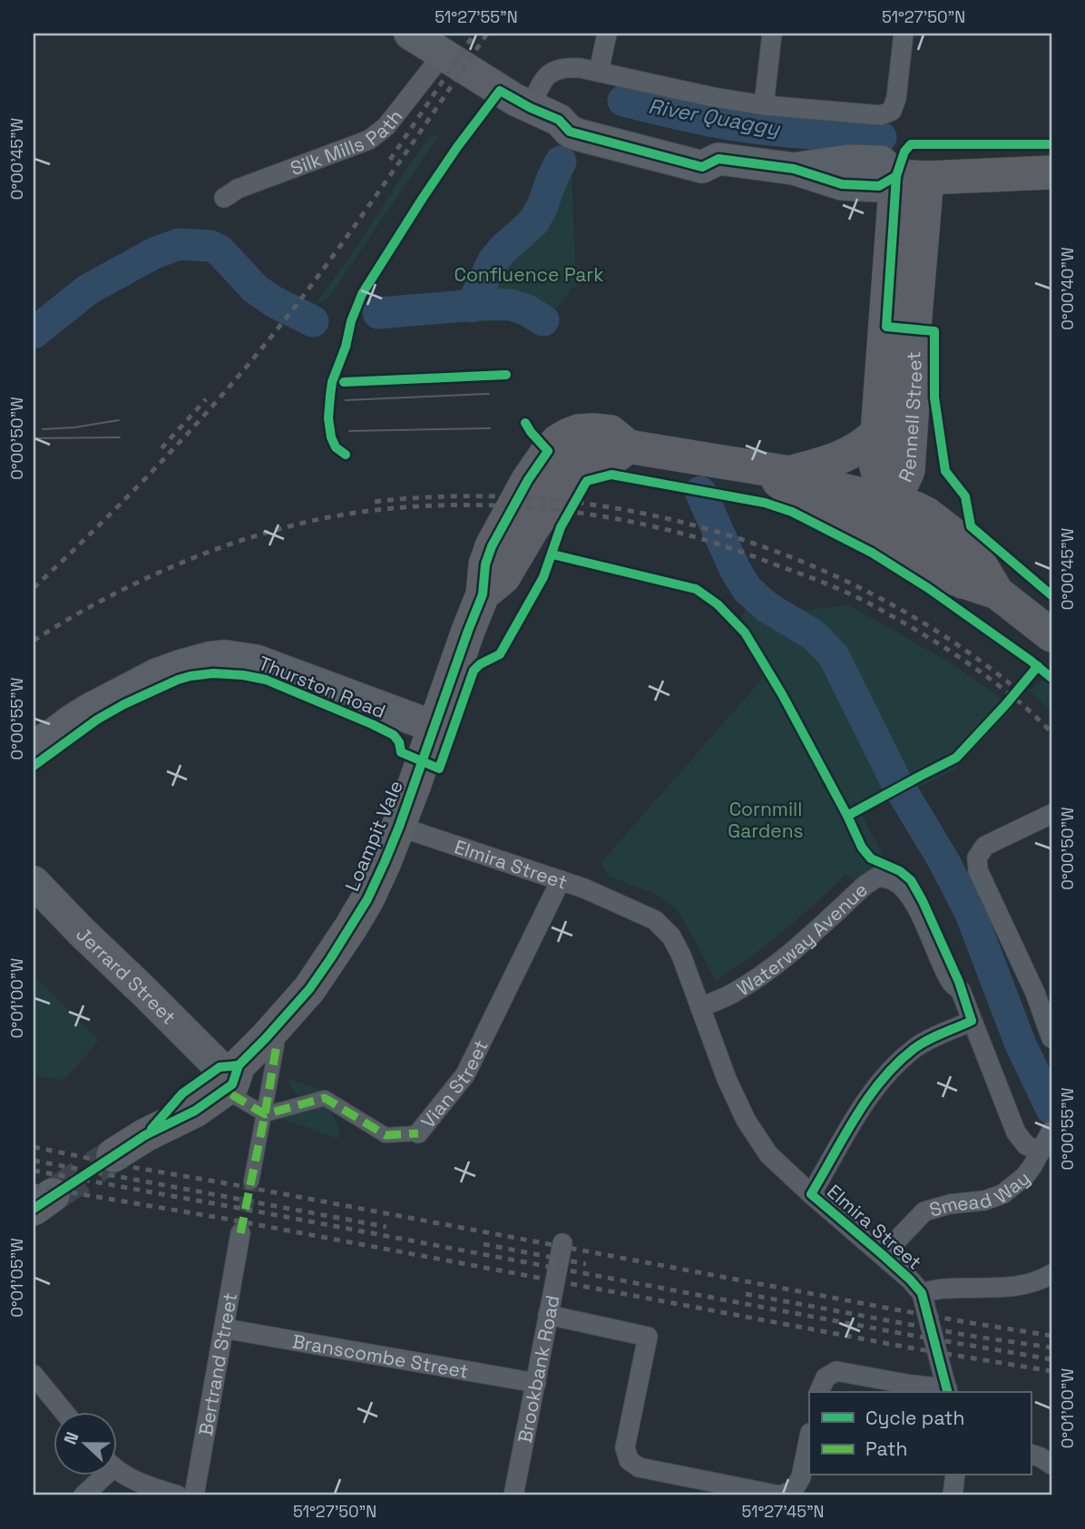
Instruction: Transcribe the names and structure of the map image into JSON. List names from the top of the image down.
{
  "streets": {
    "highway": ["Rennell Street", "Loampit Vale"],
    "main road": ["Thurston Road", "Jerrard Street"],
    "street": [
      "Silk Mills Path",
      "Elmira Street",
      "Waterway Avenue",
      "Vian Street",
      "Smead Way",
      "Branscombe Street",
      "Bertrand Street",
      "Brookbank Road"
    ]
  },
  "crossings": [
    ["Rennell Street", "Loampit Vale"],
    ["Thurston Road", "Loampit Vale"],
    ["Loampit Vale", "Elmira Street"],
    ["Loampit Vale", "Jerrard Street"],
    ["Elmira Street", "Waterway Avenue"],
    ["Elmira Street", "Vian Street"],
    ["Elmira Street", "Smead Way"],
    ["Waterway Avenue", "Smead Way"],
    ["Branscombe Street", "Bertrand Street"],
    ["Branscombe Street", "Brookbank Road"]
  ],
  "water": ["River Quaggy"],
  "parks": ["Confluence Park", "Cornmill Gardens"],
  "legend": ["Cycle path", "Path"],
  "north": "left",
  "coordinates": [
    "51°27'55\"N",
    "51°27'50\"N",
    "0°00'45\"W",
    "0°00'40\"W",
    "0°00'50\"W",
    "0°00'55\"W",
    "0°01'00\"W",
    "0°01'05\"W",
    "51°27'45\"N"
  ]
}
